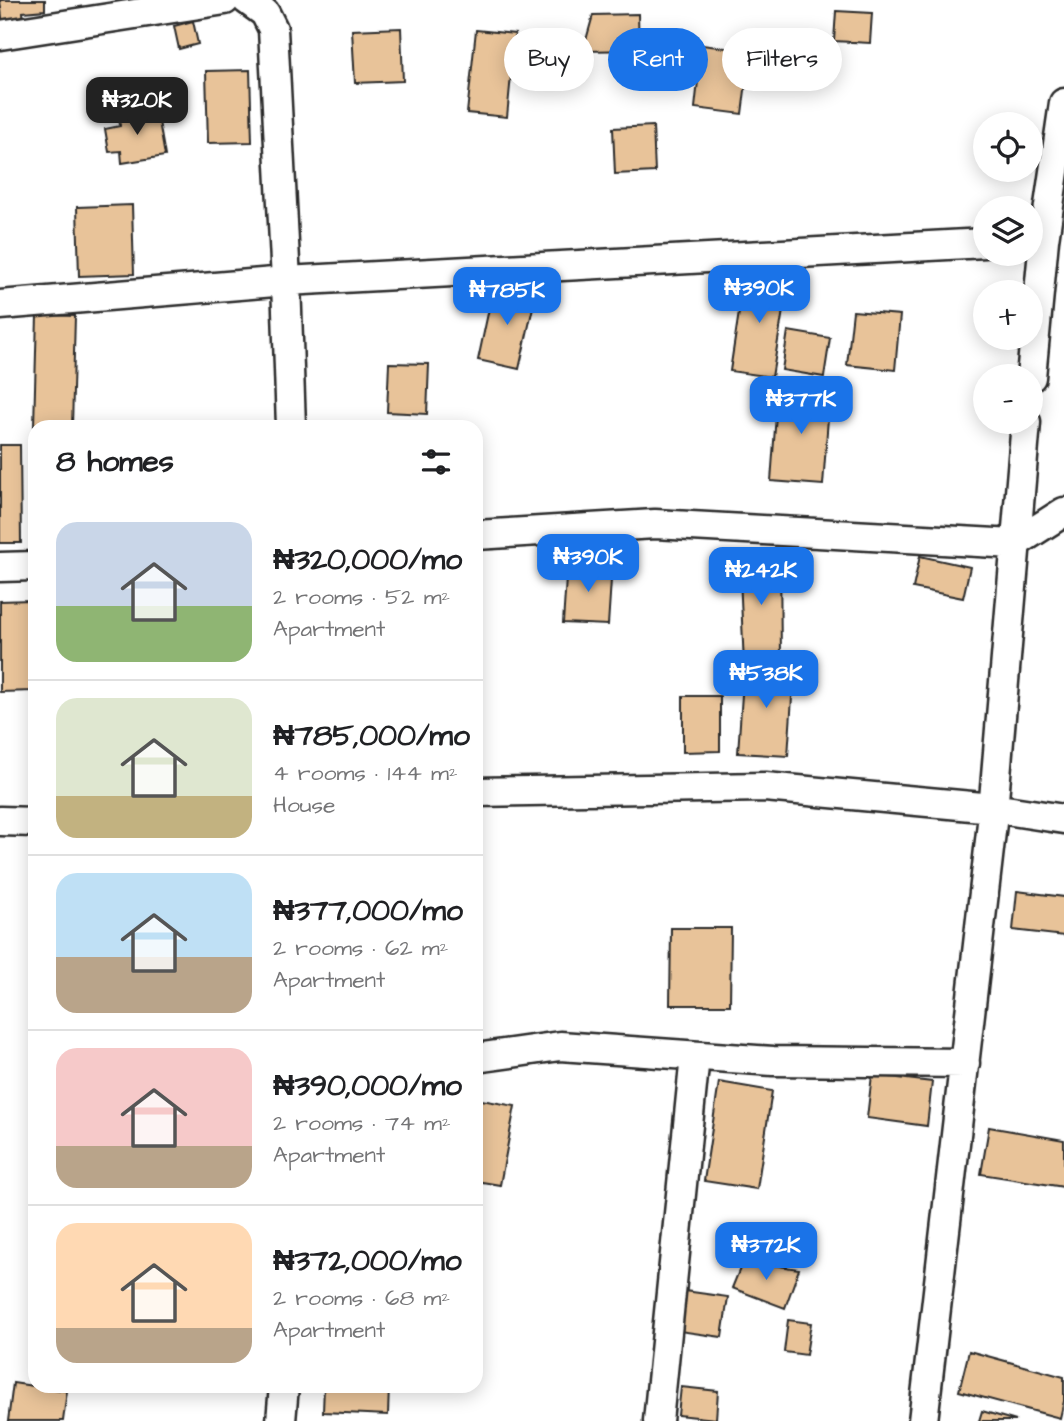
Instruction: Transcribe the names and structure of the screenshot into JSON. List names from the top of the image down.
{
  "page": {
    "chip": ["Buy", "Rent", "Filters"],
    "price": [
      "₦320K",
      "₦390K",
      "₦785K",
      "₦377K",
      "₦390K",
      "₦242K",
      "₦538K",
      "₦372K"
    ],
    "map_buttons": ["+", "−"],
    "heading": "8 homes",
    "list": [
      {
        "name": "₦320,000/mo",
        "note": "2 rooms · 52 m² · Apartment"
      },
      {
        "name": "₦785,000/mo",
        "note": "4 rooms · 144 m² · House"
      },
      {
        "name": "₦377,000/mo",
        "note": "2 rooms · 62 m² · Apartment"
      },
      {
        "name": "₦390,000/mo",
        "note": "2 rooms · 74 m² · Apartment"
      },
      {
        "name": "₦372,000/mo",
        "note": "2 rooms · 68 m² · Apartment"
      }
    ]
  }
}
